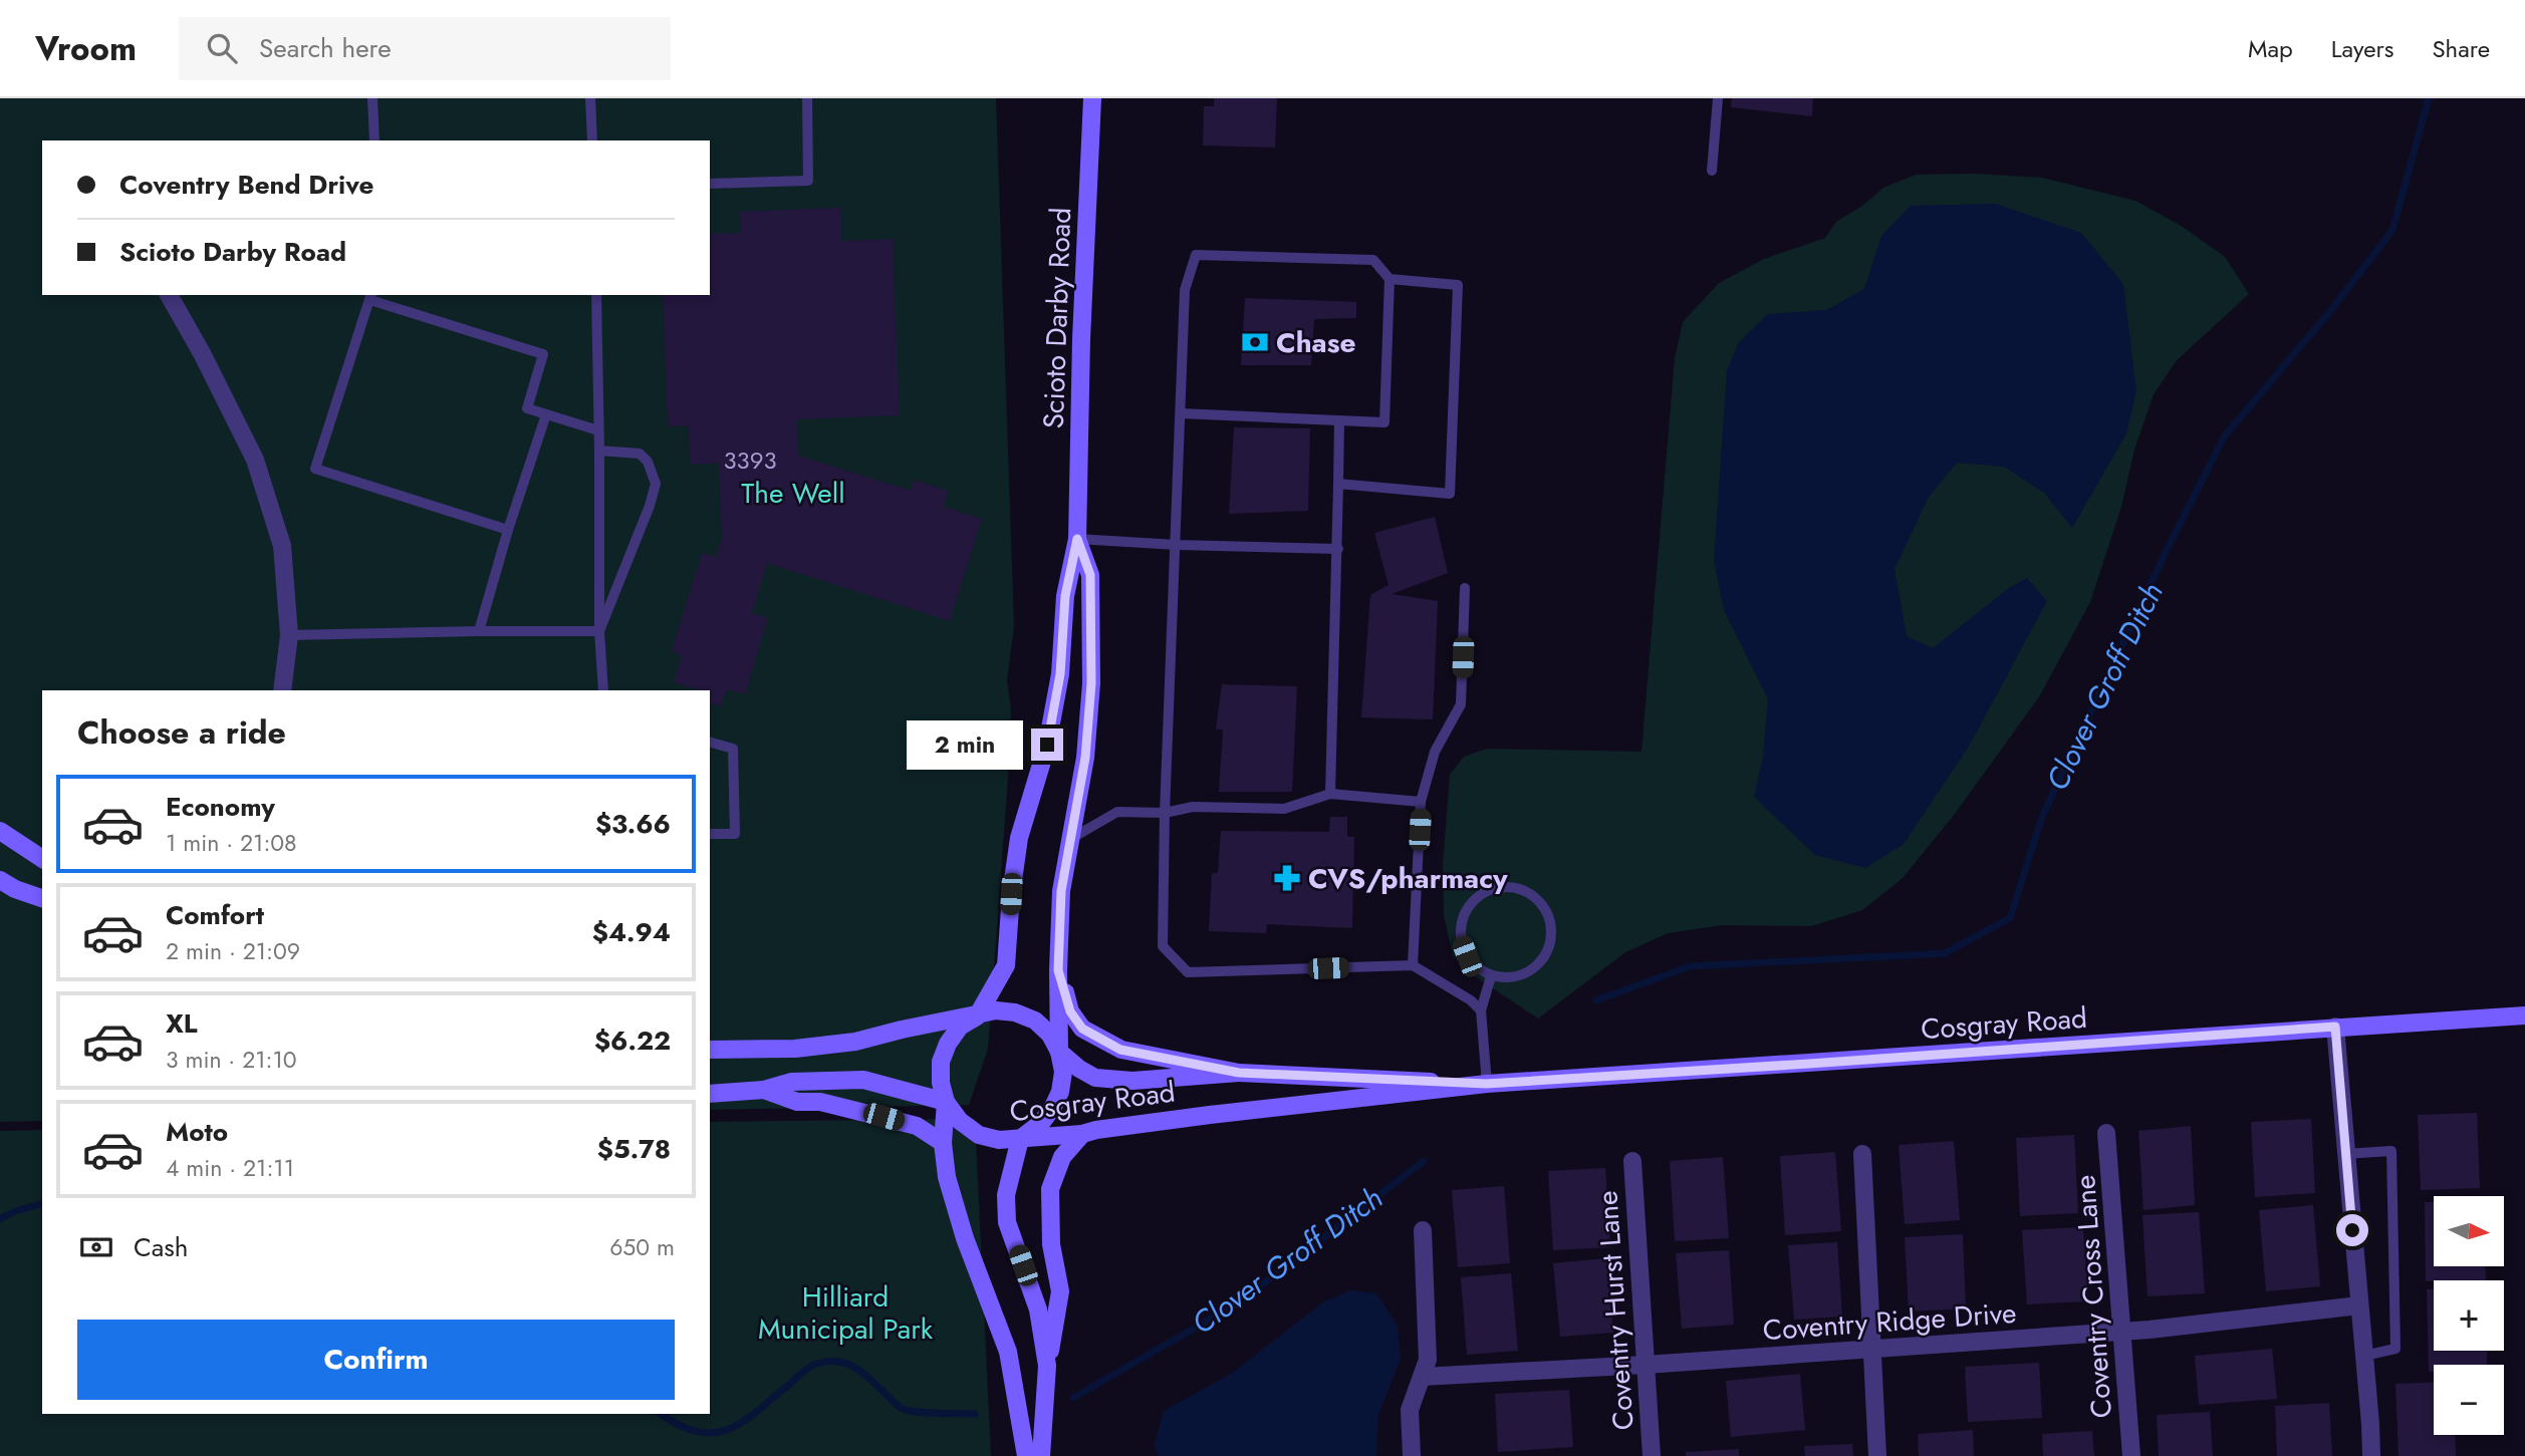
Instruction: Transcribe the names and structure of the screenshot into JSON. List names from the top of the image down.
{
  "streets": {
    "main road": ["Scioto Darby Road", "Cosgray Road"],
    "street": ["Coventry Cross Lane", "Coventry Hurst Lane", "Coventry Ridge Drive"]
  },
  "crossings": [
    ["Scioto Darby Road", "Cosgray Road"],
    ["Coventry Cross Lane", "Coventry Ridge Drive"],
    ["Coventry Hurst Lane", "Coventry Ridge Drive"]
  ],
  "water": ["Clover Groff Ditch"],
  "parks": ["The Well", "Hilliard Municipal Park"],
  "places": {
    "bank": ["Chase"],
    "pharmacy": ["CVS/pharmacy"]
  },
  "house_numbers": ["3393"],
  "north": "right",
  "page": {
    "header": "Vroom",
    "search": "Search here",
    "nav": ["Map", "Layers", "Share"],
    "banner": ["Coventry Bend Drive", "Scioto Darby Road"],
    "heading": "Choose a ride",
    "bubble": "2 min",
    "list": [
      {
        "name": "Economy",
        "note": "1 min · 21:08",
        "value": "$3.66"
      },
      {
        "name": "Comfort",
        "note": "2 min · 21:09",
        "value": "$4.94"
      },
      {
        "name": "XL",
        "note": "3 min · 21:10",
        "value": "$6.22"
      },
      {
        "name": "Moto",
        "note": "4 min · 21:11",
        "value": "$5.78"
      }
    ],
    "map_buttons": ["+", "−"],
    "pay": ["Cash", "650 m"],
    "buttons": "Confirm"
  }
}
